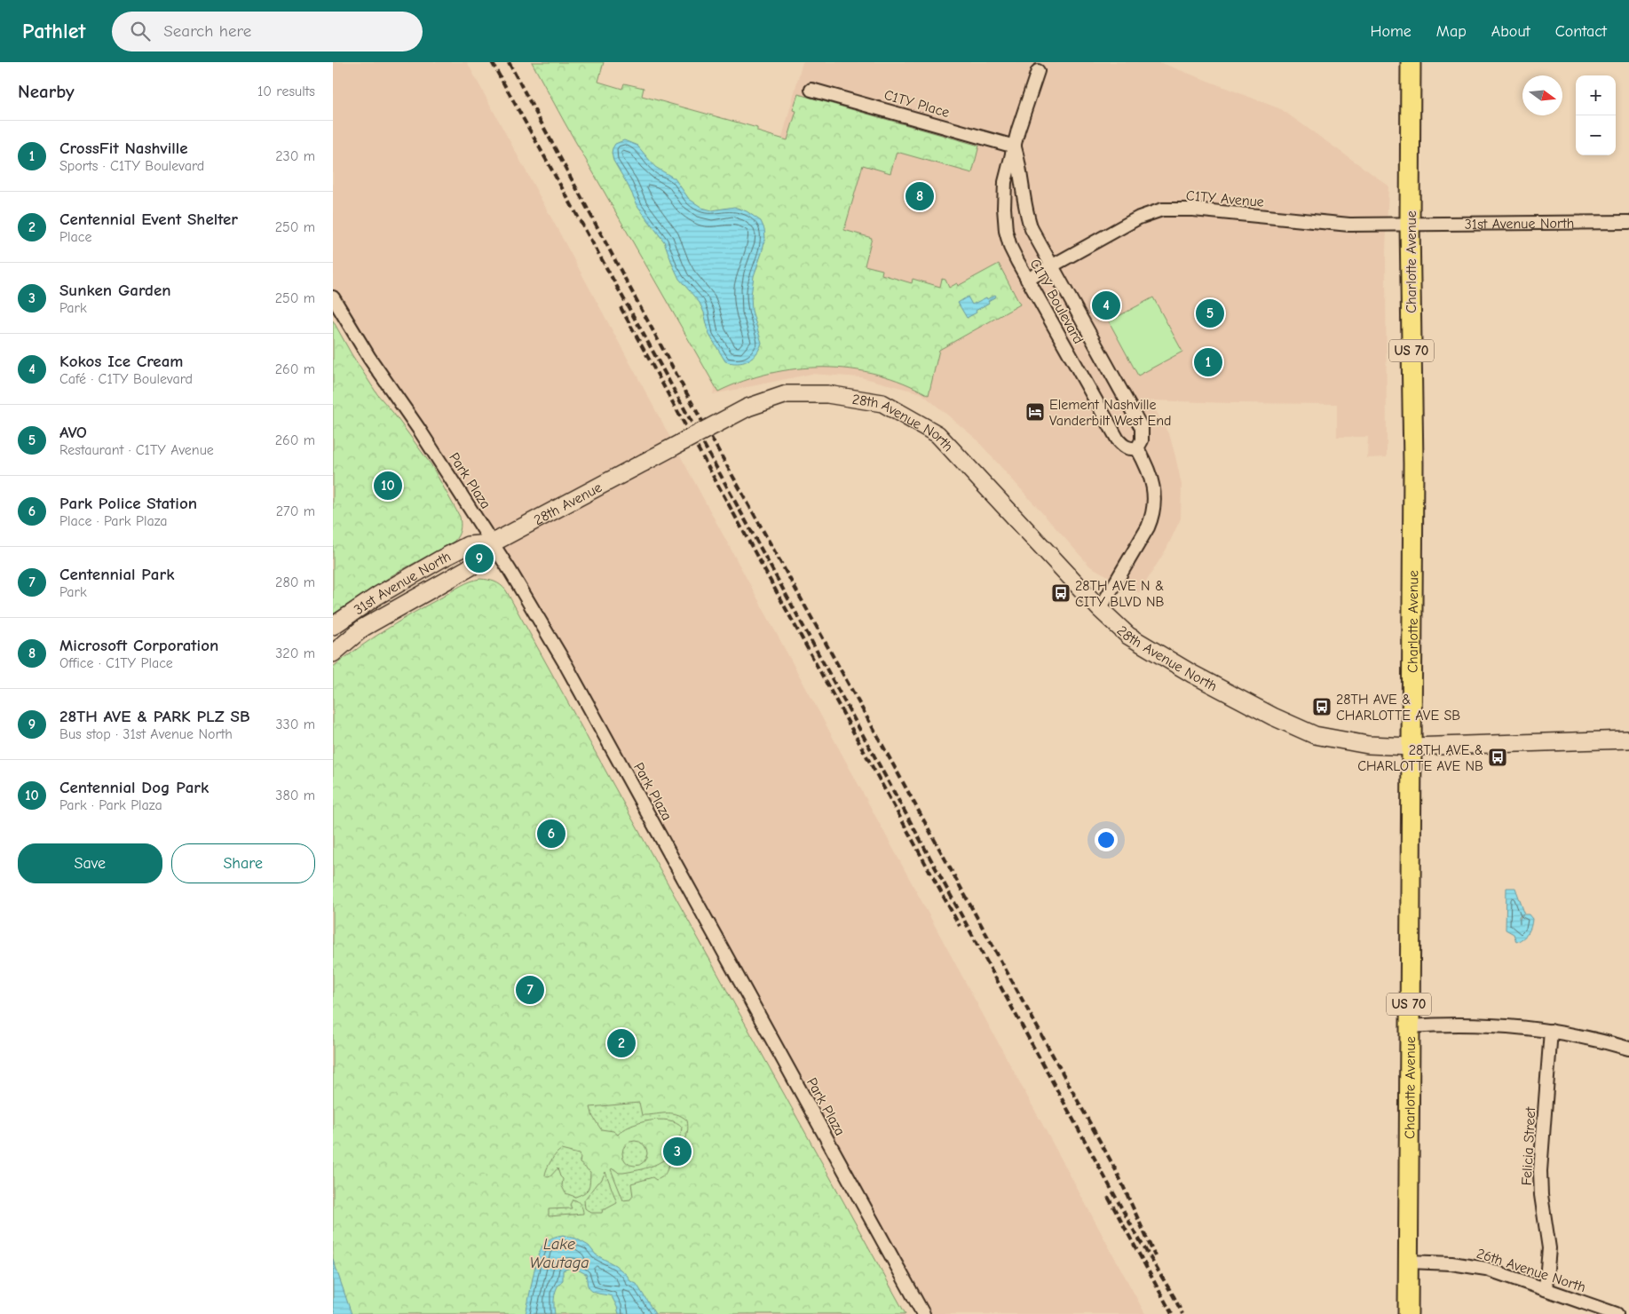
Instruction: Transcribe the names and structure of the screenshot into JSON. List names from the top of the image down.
{
  "streets": {
    "main road": [
      "31st Avenue North",
      "Charlotte Avenue",
      "US 70",
      "28th Avenue North",
      "28th Avenue"
    ],
    "street": [
      "C1TY Place",
      "C1TY Avenue",
      "C1TY Boulevard",
      "Park Plaza",
      "Felicia Street",
      "26th Avenue North"
    ]
  },
  "crossings": [
    ["C1TY Place", "C1TY Boulevard"],
    ["C1TY Avenue", "31st Avenue North"],
    ["C1TY Avenue", "Charlotte Avenue"],
    ["C1TY Avenue", "C1TY Boulevard"],
    ["31st Avenue North", "Charlotte Avenue"],
    ["31st Avenue North", "Park Plaza"],
    ["31st Avenue North", "28th Avenue"],
    ["Charlotte Avenue", "28th Avenue North"],
    ["Charlotte Avenue", "26th Avenue North"],
    ["28th Avenue North", "28th Avenue"],
    ["Park Plaza", "28th Avenue"],
    ["Felicia Street", "26th Avenue North"]
  ],
  "water": ["Lake Wautaga"],
  "places": {
    "hotel": ["Element Nashville Vanderbilt West End"],
    "bus stop": ["28TH AVE N & CITY BLVD NB", "28TH AVE & CHARLOTTE AVE SB", "28TH AVE & CHARLOTTE AVE NB"]
  },
  "north": "right",
  "page": {
    "header": "Pathlet",
    "search": "Search here",
    "nav": [
      "Home",
      "Map",
      "About",
      "Contact"
    ],
    "heading": ["Nearby", "10 results"],
    "map_buttons": ["+", "−"],
    "list": [
      {
        "mark": "1",
        "name": "CrossFit Nashville",
        "note": "Sports · C1TY Boulevard",
        "value": "230 m"
      },
      {
        "mark": "2",
        "name": "Centennial Event Shelter",
        "note": "Place",
        "value": "250 m"
      },
      {
        "mark": "3",
        "name": "Sunken Garden",
        "note": "Park",
        "value": "250 m"
      },
      {
        "mark": "4",
        "name": "Kokos Ice Cream",
        "note": "Café · C1TY Boulevard",
        "value": "260 m"
      },
      {
        "mark": "5",
        "name": "AVO",
        "note": "Restaurant · C1TY Avenue",
        "value": "260 m"
      },
      {
        "mark": "6",
        "name": "Park Police Station",
        "note": "Place · Park Plaza",
        "value": "270 m"
      },
      {
        "mark": "7",
        "name": "Centennial Park",
        "note": "Park",
        "value": "280 m"
      },
      {
        "mark": "8",
        "name": "Microsoft Corporation",
        "note": "Office · C1TY Place",
        "value": "320 m"
      },
      {
        "mark": "9",
        "name": "28TH AVE & PARK PLZ SB",
        "note": "Bus stop · 31st Avenue North",
        "value": "330 m"
      },
      {
        "mark": "10",
        "name": "Centennial Dog Park",
        "note": "Park · Park Plaza",
        "value": "380 m"
      }
    ],
    "pins": [
      "8",
      "4",
      "5",
      "1",
      "10",
      "9",
      "6",
      "7",
      "2",
      "3"
    ],
    "buttons": ["Save", "Share"]
  }
}
